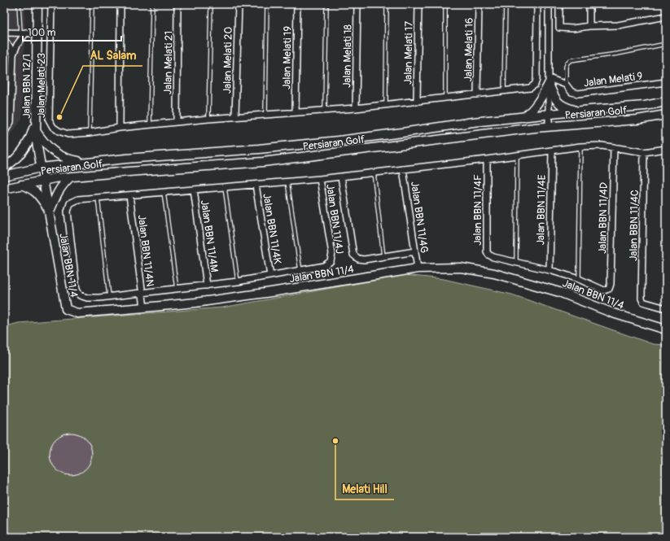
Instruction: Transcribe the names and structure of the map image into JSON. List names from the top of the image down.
{
  "streets": {
    "street": [
      "Jalan Melati 16",
      "Jalan Melati 17",
      "Jalan Melati 18",
      "Jalan Melati 19",
      "Jalan Melati 20",
      "Jalan Melati 21",
      "Jalan Melati 9",
      "Jalan Melati 23",
      "Jalan BBN 12/1",
      "Persiaran Golf",
      "Jalan BBN 11/4F",
      "Jalan BBN 11/4E",
      "Jalan BBN 11/4G",
      "Jalan BBN 11/4D",
      "Jalan BBN 11/4J",
      "Jalan BBN 11/4C",
      "Jalan BBN 11/4K",
      "Jalan BBN 11/4M",
      "Jalan BBN 11/4N",
      "Jalan BBN 11/4"
    ]
  },
  "crossings": [
    ["Jalan Melati 16", "Jalan Melati 23"],
    ["Jalan Melati 17", "Jalan Melati 23"],
    ["Jalan Melati 18", "Jalan Melati 23"],
    ["Jalan Melati 19", "Jalan Melati 23"],
    ["Jalan Melati 20", "Jalan Melati 23"],
    ["Jalan Melati 21", "Jalan Melati 23"],
    ["Jalan BBN 12/1", "Persiaran Golf"],
    ["Jalan BBN 12/1", "Jalan BBN 11/4"],
    ["Jalan BBN 11/4G", "Jalan BBN 11/4"],
    ["Jalan BBN 11/4N", "Jalan BBN 11/4"]
  ],
  "places": ["AL Salam", "Melati Hill"],
  "scale_bar": "100 m"
}
